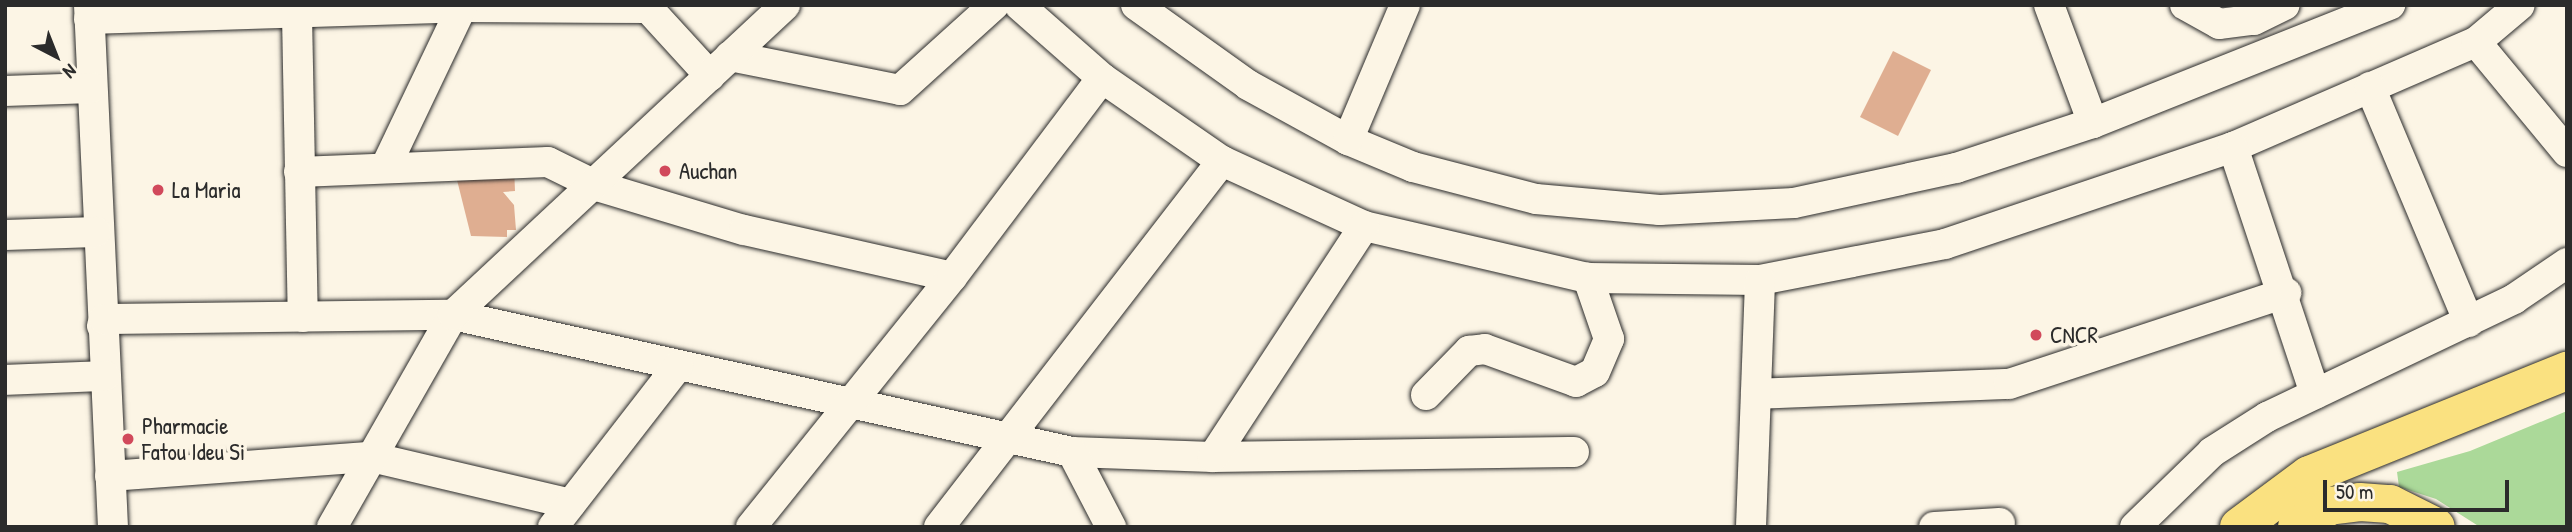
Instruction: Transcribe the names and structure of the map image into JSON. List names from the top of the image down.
{
  "places": [
    "Auchan",
    "La Maria",
    "CNCR",
    "Pharmacie Fatou Ideu Si"
  ],
  "scale_bar": "50 m",
  "north": "bottom right"
}
